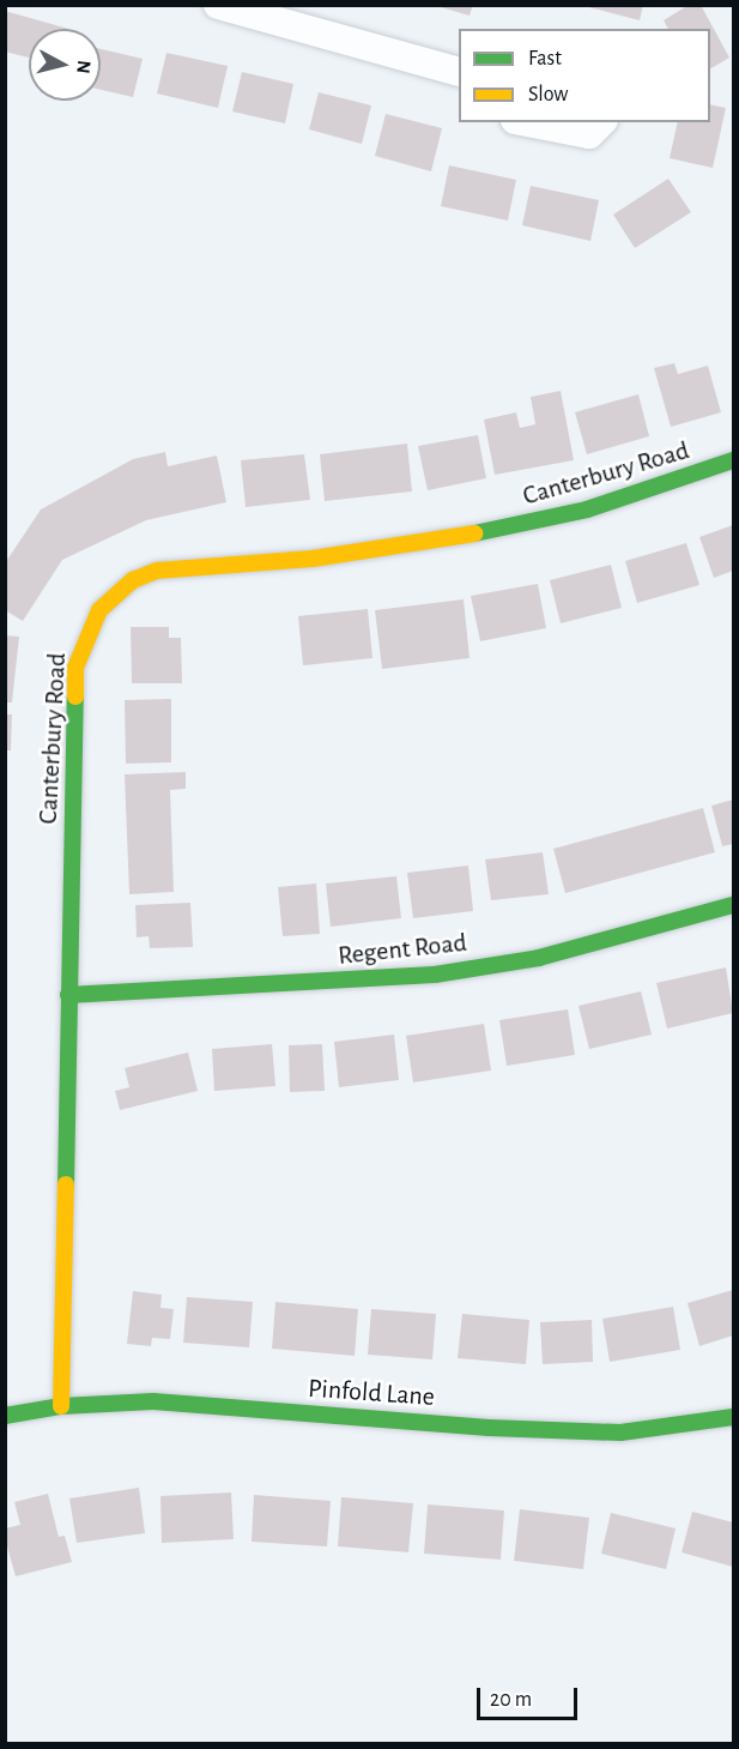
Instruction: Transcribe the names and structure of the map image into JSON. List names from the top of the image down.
{
  "streets": {
    "street": ["Canterbury Road", "Regent Road", "Pinfold Lane"]
  },
  "crossings": [
    ["Canterbury Road", "Regent Road"],
    ["Canterbury Road", "Pinfold Lane"]
  ],
  "legend": ["Fast", "Slow"],
  "scale_bar": "20 m",
  "north": "right"
}
